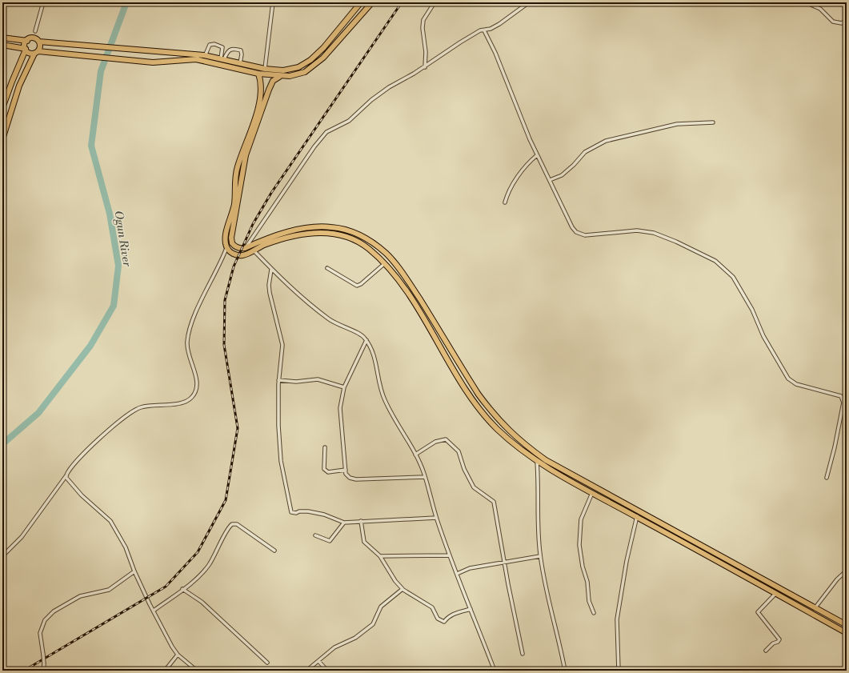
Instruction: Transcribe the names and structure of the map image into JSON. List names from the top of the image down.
{
  "water": ["Ogun River"]
}
